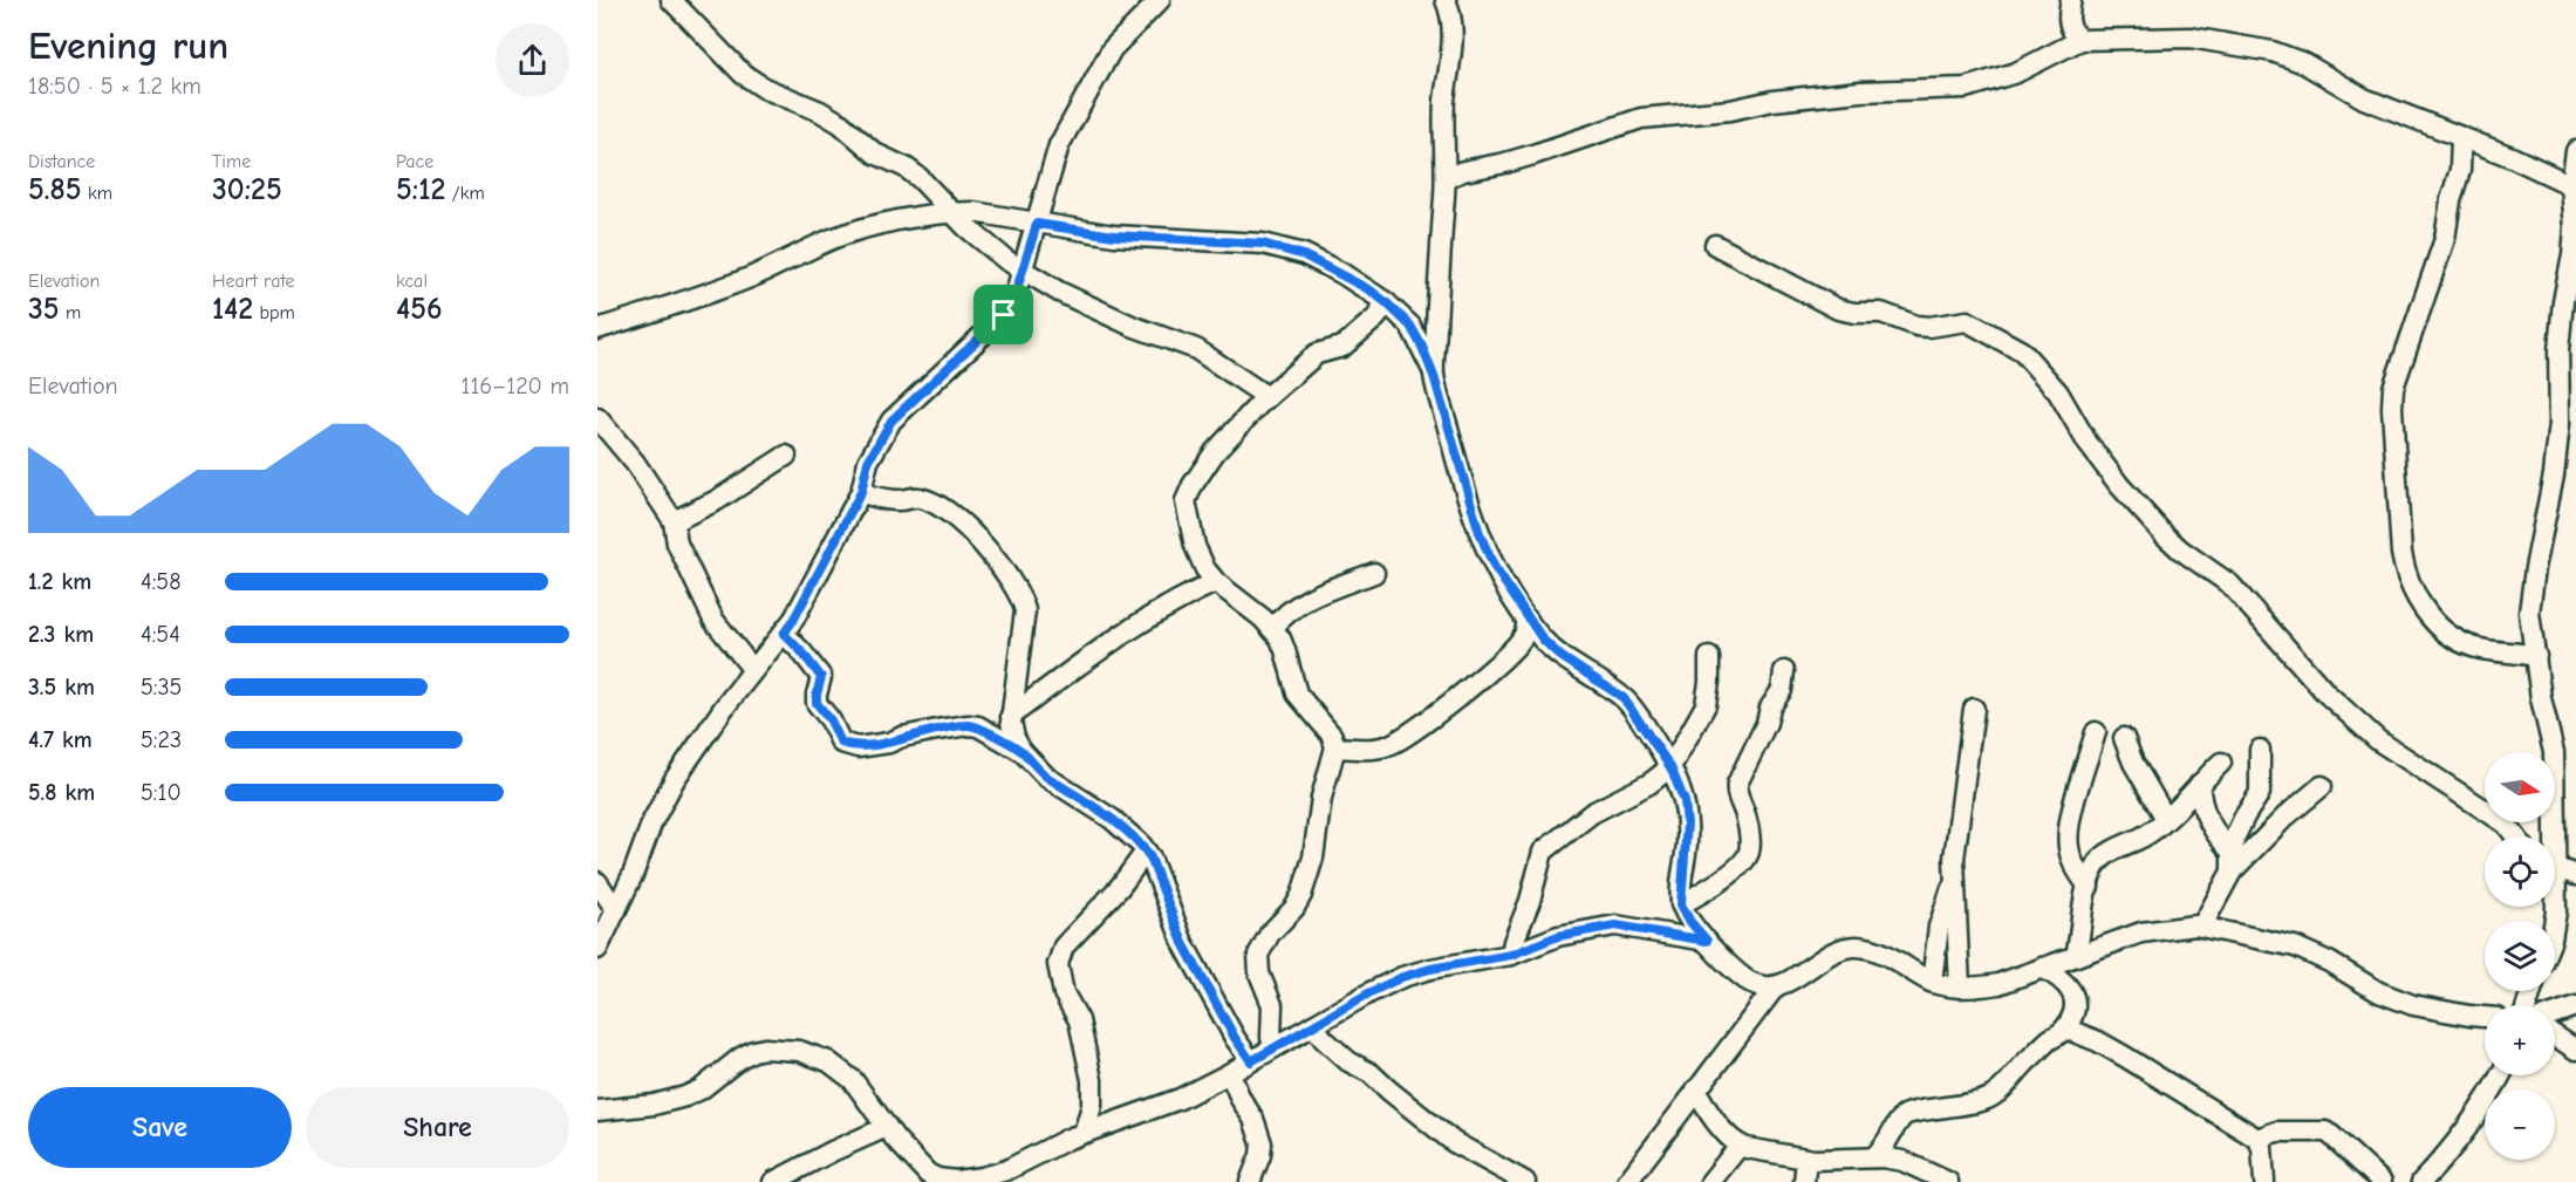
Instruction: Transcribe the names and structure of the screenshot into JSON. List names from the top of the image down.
{
  "north": "right",
  "page": {
    "heading": ["Evening run", "18:50 · 5 × 1.2 km"],
    "stats": [
      ["Distance", "5.85 km"],
      ["Time", "30:25"],
      ["Pace", "5:12 /km"],
      ["Elevation", "35 m"],
      ["Heart rate", "142 bpm"],
      ["kcal", "456"]
    ],
    "chart": ["Elevation", "116–120 m"],
    "list": [
      {
        "name": "1.2 km",
        "note": "4:58"
      },
      {
        "name": "2.3 km",
        "note": "4:54"
      },
      {
        "name": "3.5 km",
        "note": "5:35"
      },
      {
        "name": "4.7 km",
        "note": "5:23"
      },
      {
        "name": "5.8 km",
        "note": "5:10"
      }
    ],
    "map_buttons": ["+", "−"],
    "buttons": ["Save", "Share"]
  }
}
